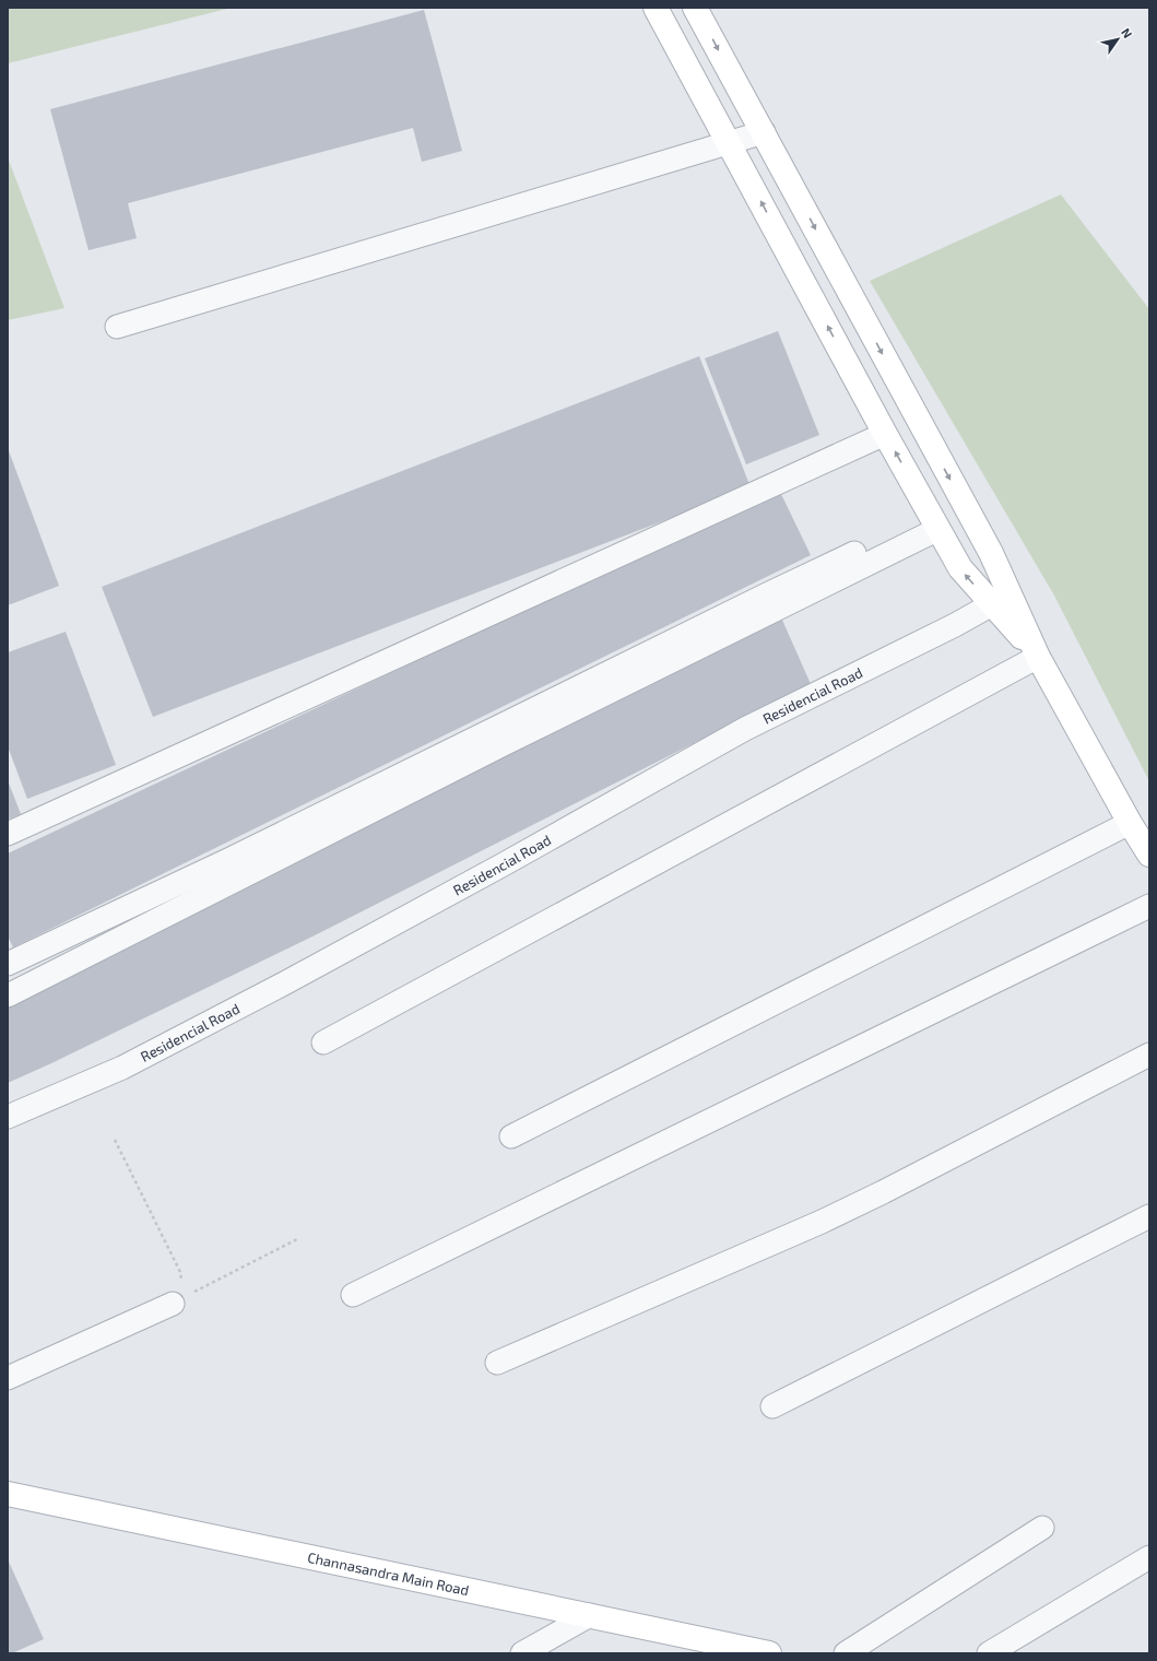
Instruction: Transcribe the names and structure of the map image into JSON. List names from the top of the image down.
{
  "streets": {
    "street": ["Residencial Road", "Channasandra Main Road"]
  },
  "north": "top right"
}
